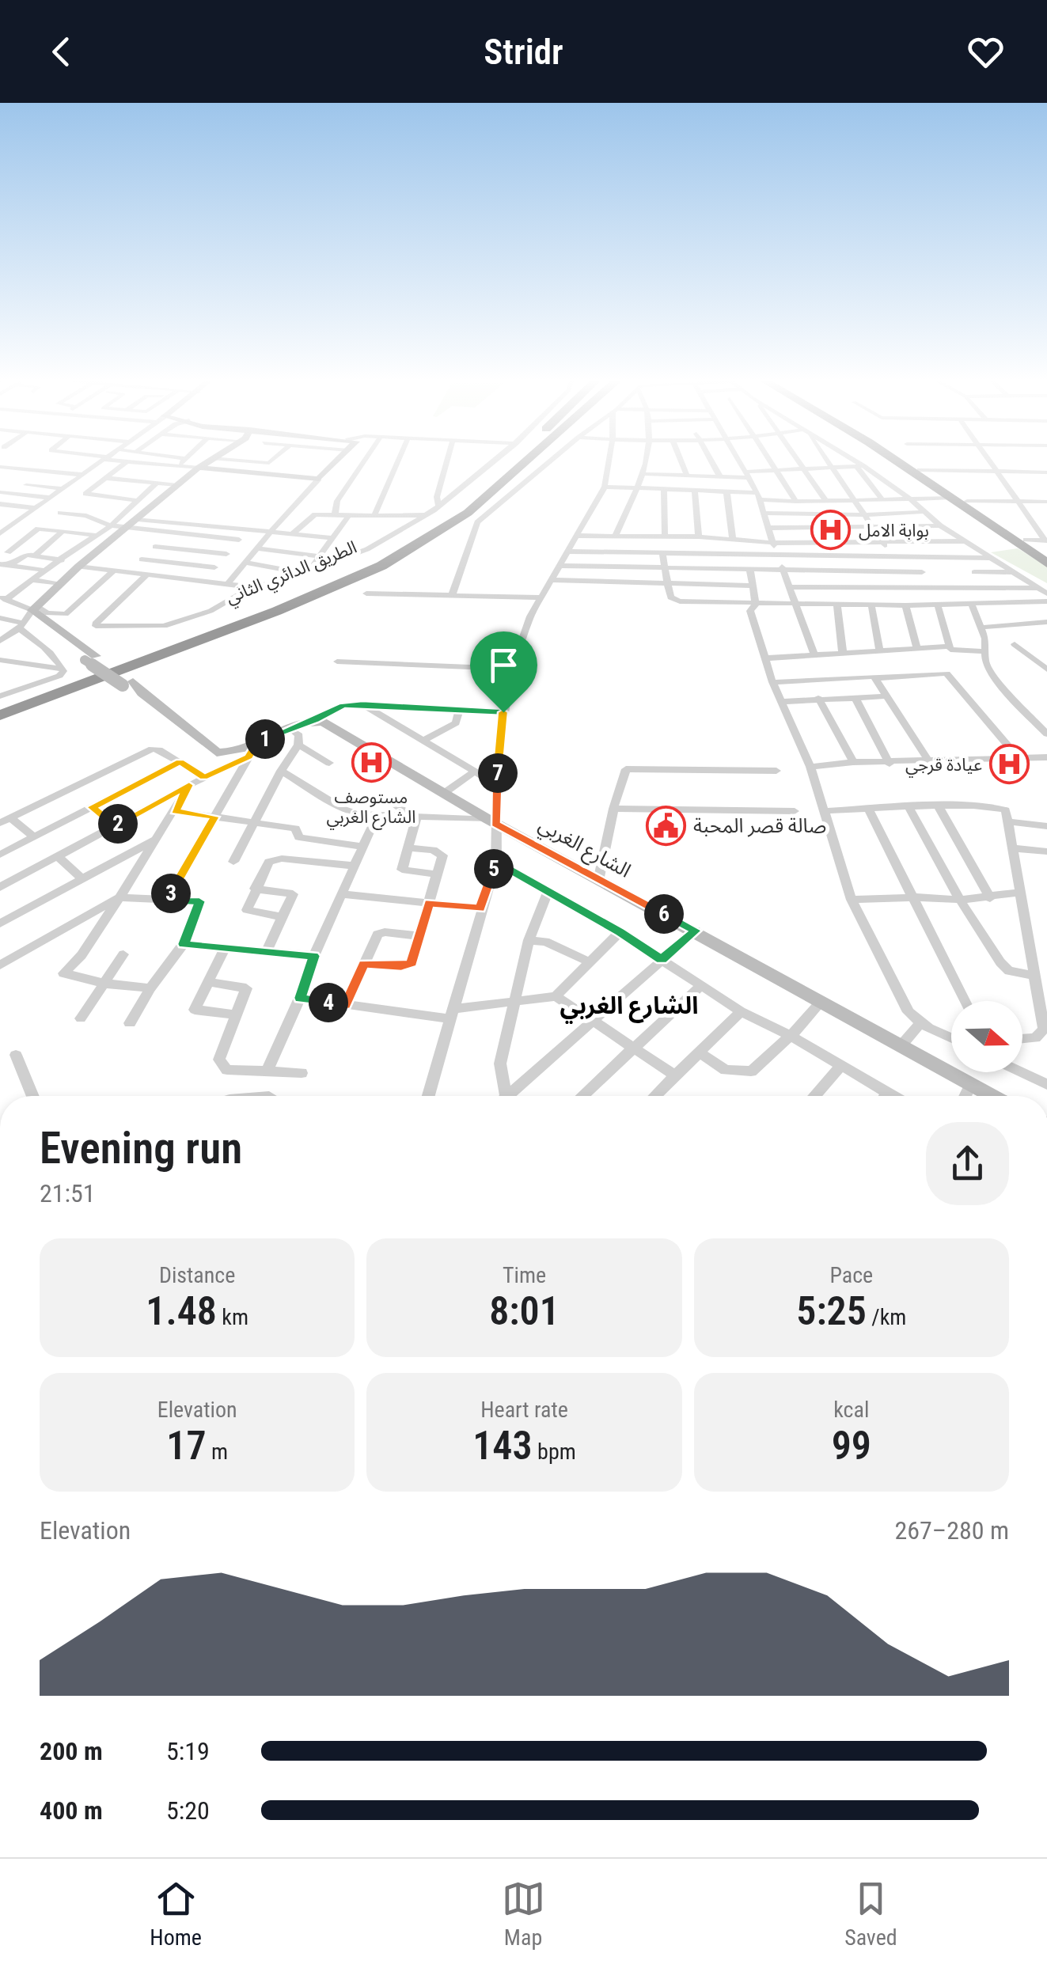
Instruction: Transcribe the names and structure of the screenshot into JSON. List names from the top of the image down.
{
  "streets": {
    "highway": ["الطريق الدائري الثاني"],
    "street": ["الشارع الغربي"]
  },
  "districts": ["الشارع الغربي"],
  "places": {
    "hospital": ["بوابة الامل", "مستوصف الشارع الغربي", "عيادة قرجي"],
    "public building": ["صالة قصر المحبة"]
  },
  "north": "right",
  "page": {
    "header": "Stridr",
    "pins": [
      "1",
      "7",
      "2",
      "5",
      "3",
      "6",
      "4"
    ],
    "heading": ["Evening run", "21:51"],
    "stats": [
      ["Distance", "1.48 km"],
      ["Time", "8:01"],
      ["Pace", "5:25 /km"],
      ["Elevation", "17 m"],
      ["Heart rate", "143 bpm"],
      ["kcal", "99"]
    ],
    "chart": ["Elevation", "267–280 m"],
    "list": [
      {
        "name": "200 m",
        "note": "5:19"
      },
      {
        "name": "400 m",
        "note": "5:20"
      }
    ],
    "tabs": ["Home", "Map", "Saved"]
  }
}
